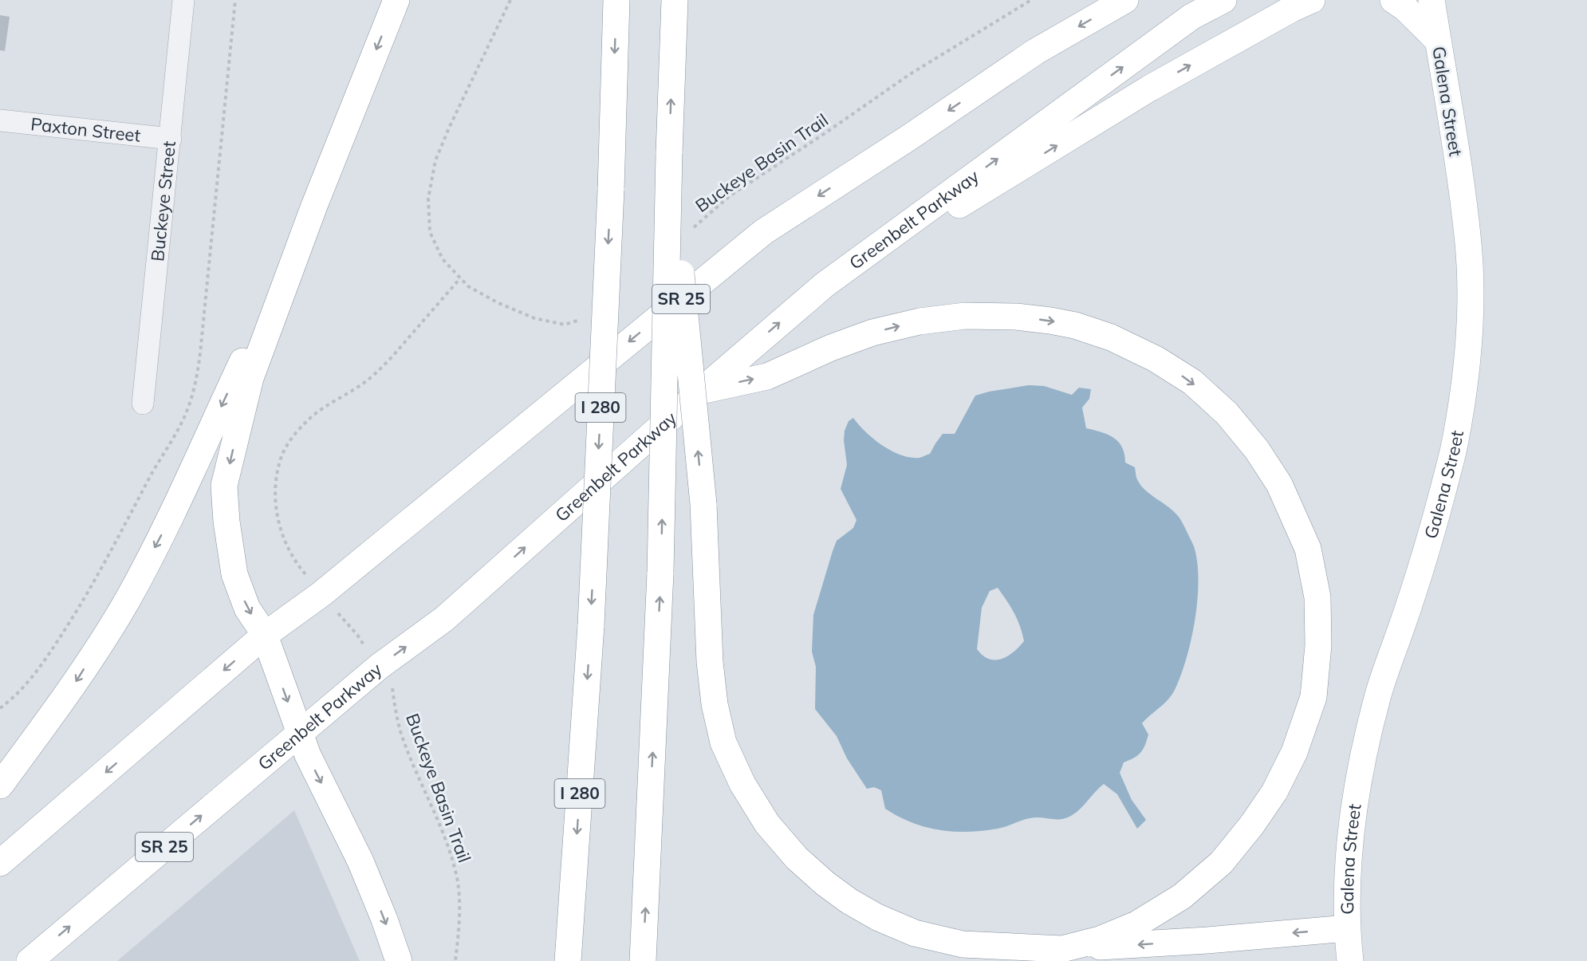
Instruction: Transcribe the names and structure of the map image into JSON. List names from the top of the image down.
{
  "streets": {
    "main road": [
      "Galena Street",
      "Greenbelt Parkway",
      "SR 25",
      "I 280"
    ],
    "street": ["Paxton Street", "Buckeye Street"],
    "path": ["Buckeye Basin Trail"]
  },
  "crossings": [
    ["Paxton Street", "Buckeye Street"],
    ["Buckeye Basin Trail", "Greenbelt Parkway"],
    ["Buckeye Basin Trail", "SR 25"]
  ]
}
